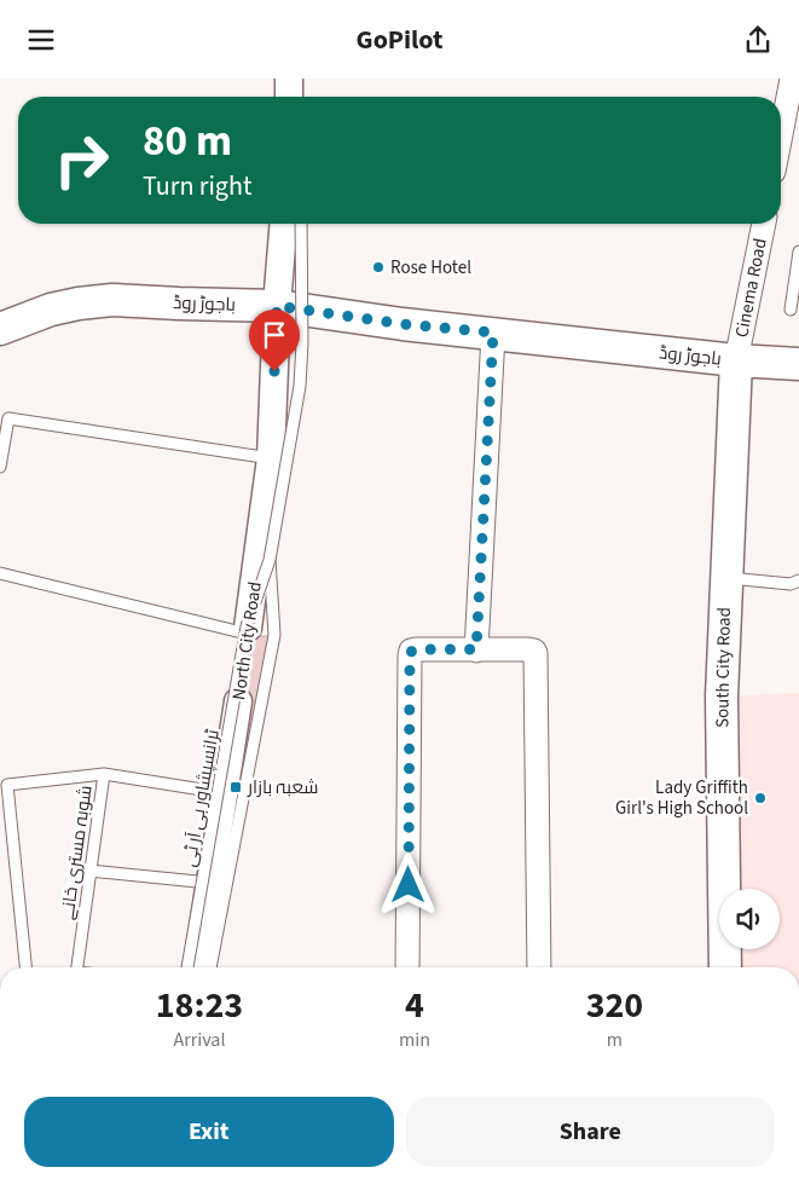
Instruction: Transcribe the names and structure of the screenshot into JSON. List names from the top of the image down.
{
  "streets": {
    "main road": ["باجوڑ روڈ", "South City Road"],
    "street": ["Cinema Road", "North City Road"],
    "lane": ["ٹرانسپشاور بی آر ٹی", "شوبہ مستری خانے"]
  },
  "crossings": [
    ["Cinema Road", "باجوڑ روڈ"],
    ["Cinema Road", "South City Road"],
    ["باجوڑ روڈ", "North City Road"],
    ["باجوڑ روڈ", "South City Road"]
  ],
  "places": {
    "other": ["Rose Hotel", "Lady Griffith Girl's High School"],
    "transit": ["شعبہ بازار"]
  },
  "page": {
    "header": "GoPilot",
    "turn": ["80 m", "Turn right"],
    "eta": [
      "18:23",
      "Arrival",
      "4",
      "min",
      "320",
      "m"
    ],
    "buttons": ["Exit", "Share"]
  }
}
